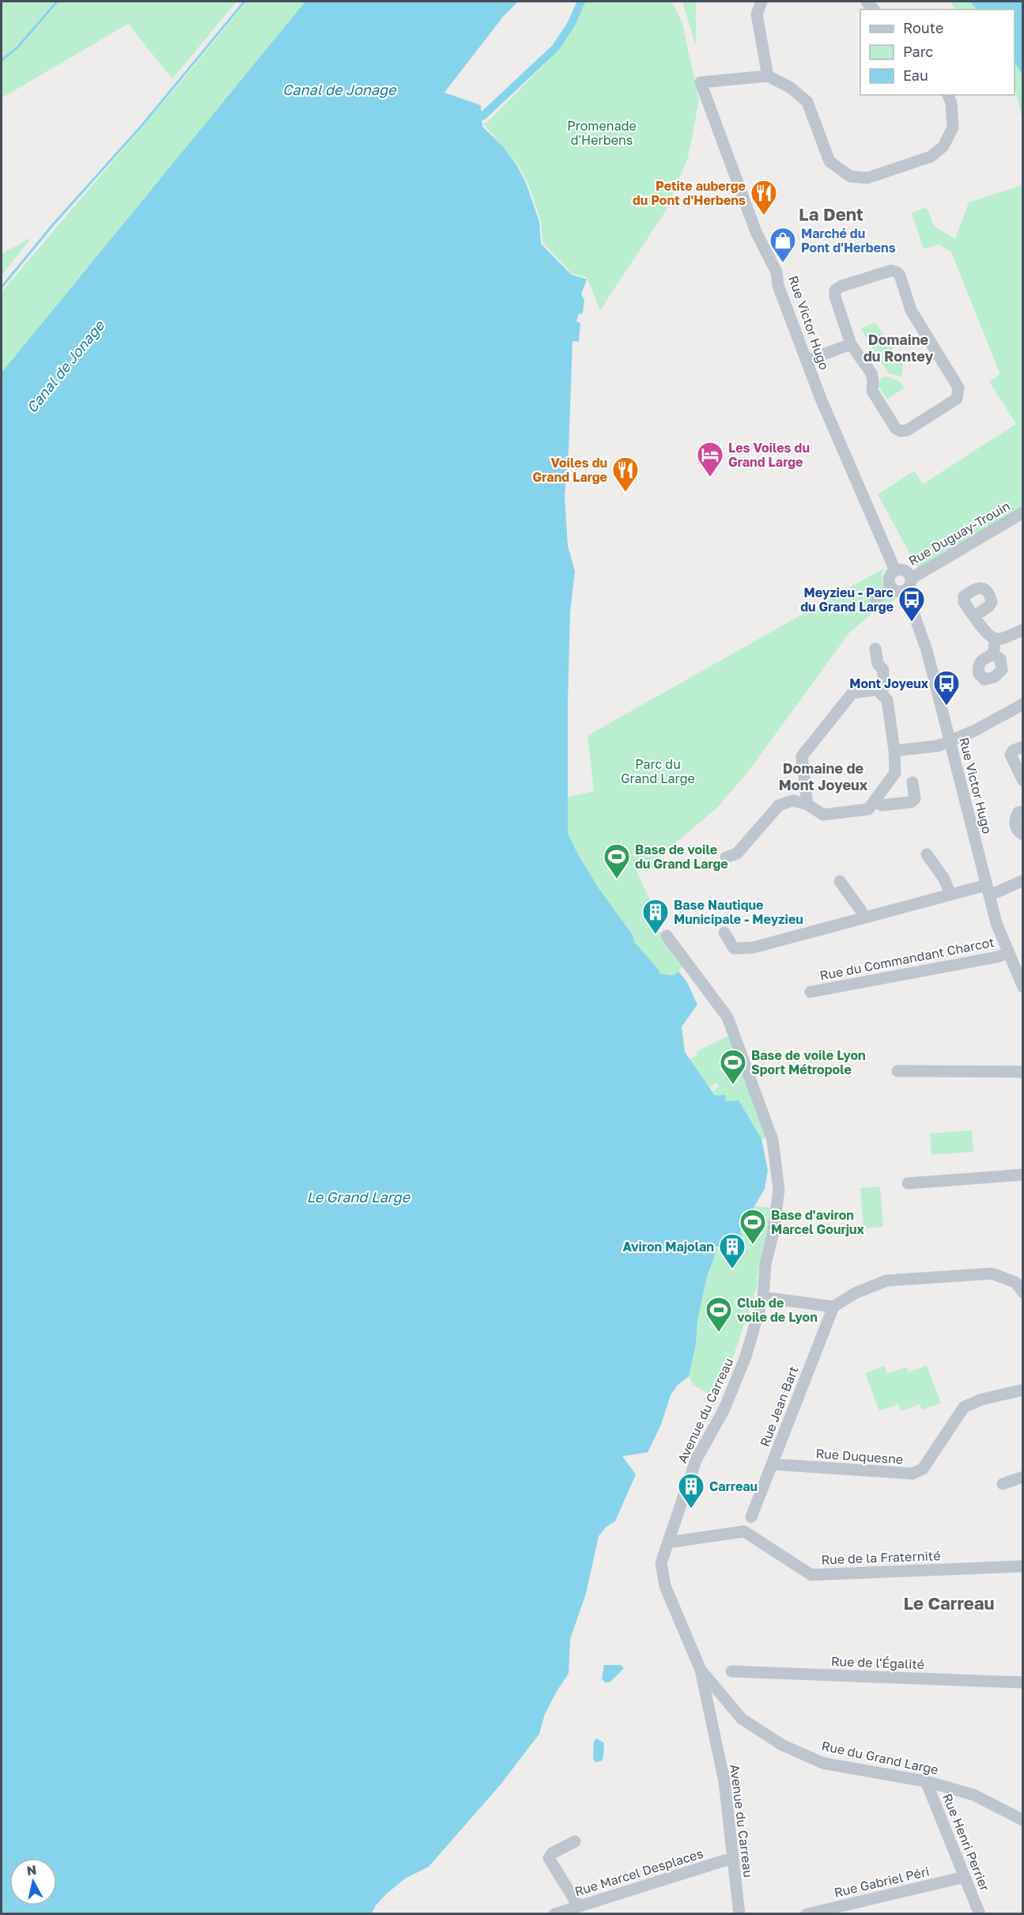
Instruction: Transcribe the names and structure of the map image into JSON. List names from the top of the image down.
{
  "streets": {
    "street": [
      "Rue Victor Hugo",
      "Rue Duguay-Trouin",
      "Rue du Commandant Charcot",
      "Rue Jean Bart",
      "Avenue du Carreau",
      "Rue Duquesne",
      "Rue de la Fraternité",
      "Rue de l'Égalité",
      "Rue du Grand Large",
      "Rue Henri Perrier",
      "Rue Marcel Desplaces",
      "Rue Gabriel Péri"
    ]
  },
  "crossings": [
    ["Rue Victor Hugo", "Rue Duguay-Trouin"],
    ["Rue Victor Hugo", "Rue du Commandant Charcot"],
    ["Rue Jean Bart", "Rue Duquesne"],
    ["Avenue du Carreau", "Rue de la Fraternité"],
    ["Avenue du Carreau", "Rue du Grand Large"],
    ["Avenue du Carreau", "Rue Marcel Desplaces"],
    ["Rue du Grand Large", "Rue Henri Perrier"],
    ["Rue Henri Perrier", "Rue Gabriel Péri"]
  ],
  "districts": [
    "La Dent",
    "Domaine du Rontey",
    "Domaine de Mont Joyeux",
    "Le Carreau"
  ],
  "water": ["Canal de Jonage", "Le Grand Large"],
  "parks": ["Promenade d'Herbens", "Parc du Grand Large"],
  "places": {
    "restaurant": ["Petite auberge du Pont d'Herbens", "Voiles du Grand Large"],
    "shop": ["Marché du Pont d'Herbens"],
    "hotel": ["Les Voiles du Grand Large"],
    "bus stop": ["Meyzieu - Parc du Grand Large", "Mont Joyeux"],
    "sports": [
      "Base de voile du Grand Large",
      "Base de voile Lyon Sport Métropole",
      "Base d'aviron Marcel Gourjux",
      "Club de voile de Lyon"
    ],
    "building": ["Base Nautique Municipale - Meyzieu", "Aviron Majolan", "Carreau"]
  },
  "legend": ["Route", "Parc", "Eau"],
  "north": "top"
}
